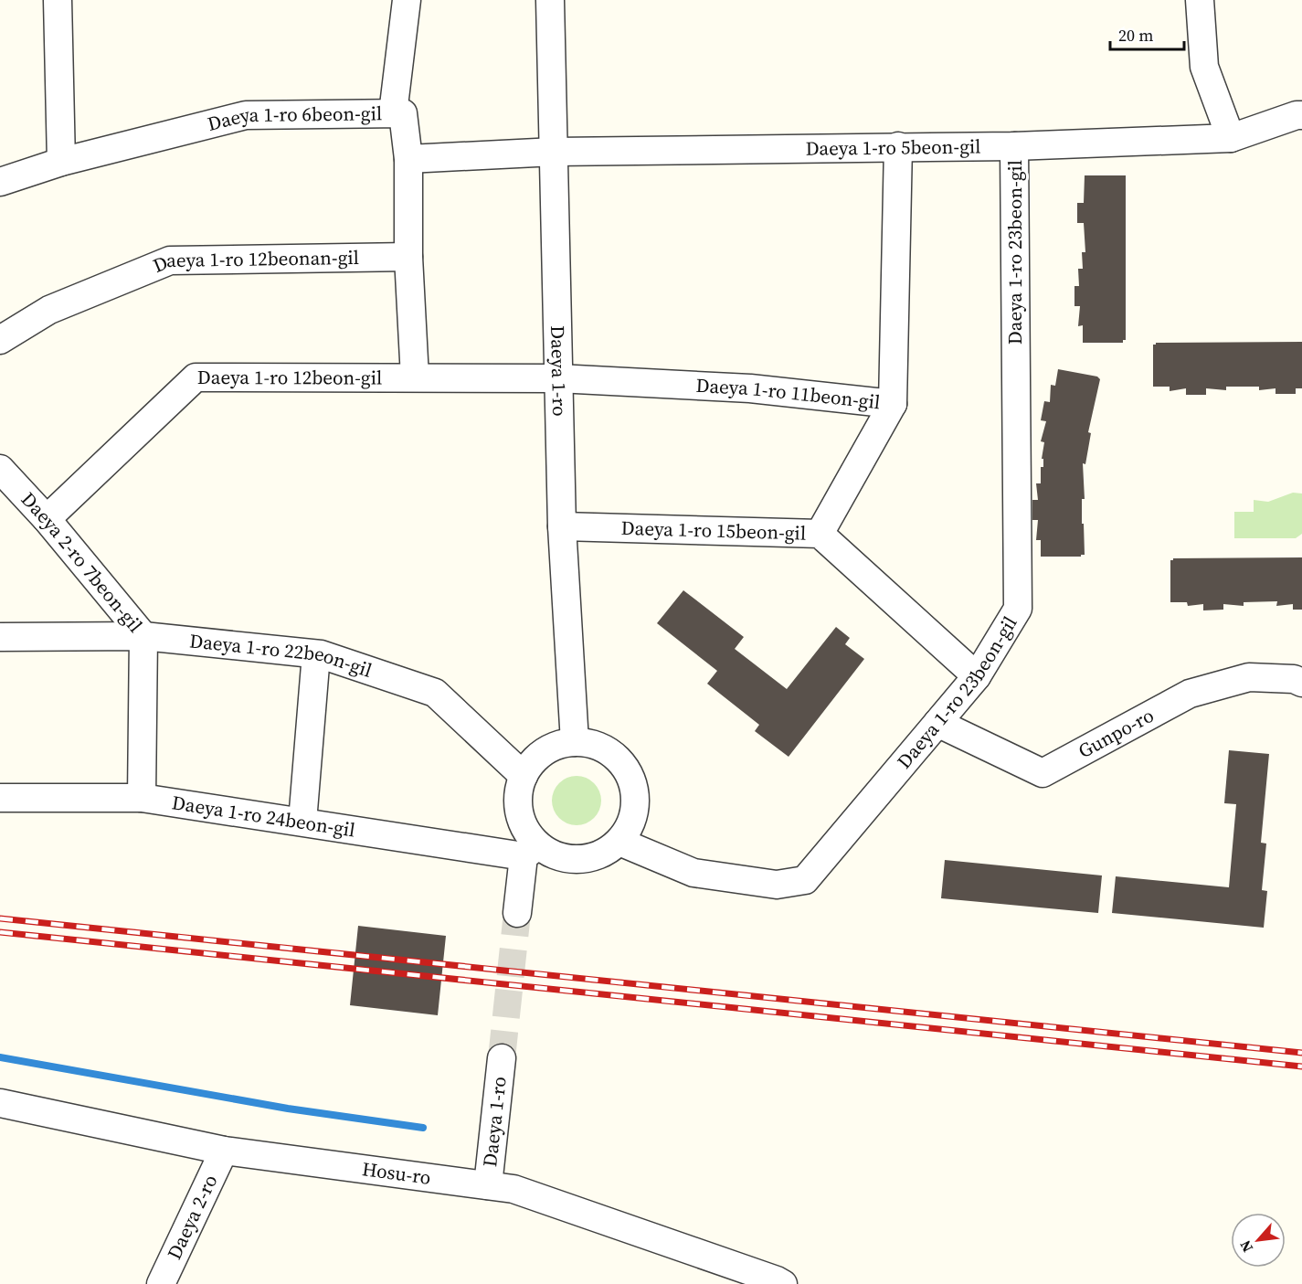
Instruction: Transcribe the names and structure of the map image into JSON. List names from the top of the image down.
{
  "streets": {
    "street": [
      "Daeya 1-ro 6beon-gil",
      "Daeya 1-ro 5beon-gil",
      "Daeya 1-ro 23beon-gil",
      "Daeya 1-ro 12beonan-gil",
      "Daeya 1-ro",
      "Daeya 1-ro 12beon-gil",
      "Daeya 1-ro 11beon-gil",
      "Daeya 1-ro 15beon-gil",
      "Daeya 2-ro 7beon-gil",
      "Daeya 1-ro 22beon-gil",
      "Gunpo-ro",
      "Daeya 1-ro 24beon-gil",
      "Hosu-ro",
      "Daeya 2-ro"
    ]
  },
  "crossings": [
    ["Daeya 1-ro 5beon-gil", "Daeya 1-ro 23beon-gil"],
    ["Daeya 1-ro 5beon-gil", "Daeya 1-ro"],
    ["Daeya 1-ro 5beon-gil", "Daeya 1-ro 11beon-gil"],
    ["Daeya 1-ro 23beon-gil", "Daeya 1-ro"],
    ["Daeya 1-ro 23beon-gil", "Daeya 1-ro 15beon-gil"],
    ["Daeya 1-ro 23beon-gil", "Daeya 1-ro 22beon-gil"],
    ["Daeya 1-ro 23beon-gil", "Gunpo-ro"],
    ["Daeya 1-ro 23beon-gil", "Daeya 1-ro 24beon-gil"],
    ["Daeya 1-ro", "Daeya 1-ro 12beon-gil"],
    ["Daeya 1-ro", "Daeya 1-ro 11beon-gil"],
    ["Daeya 1-ro", "Daeya 1-ro 15beon-gil"],
    ["Daeya 1-ro", "Daeya 1-ro 22beon-gil"],
    ["Daeya 1-ro", "Daeya 1-ro 24beon-gil"],
    ["Daeya 1-ro", "Hosu-ro"],
    ["Daeya 1-ro 12beon-gil", "Daeya 1-ro 11beon-gil"],
    ["Daeya 1-ro 12beon-gil", "Daeya 2-ro 7beon-gil"],
    ["Daeya 2-ro 7beon-gil", "Daeya 1-ro 22beon-gil"],
    ["Daeya 2-ro 7beon-gil", "Daeya 1-ro 24beon-gil"],
    ["Daeya 1-ro 22beon-gil", "Daeya 1-ro 24beon-gil"],
    ["Hosu-ro", "Daeya 2-ro"]
  ],
  "scale_bar": "20 m",
  "north": "bottom left"
}
